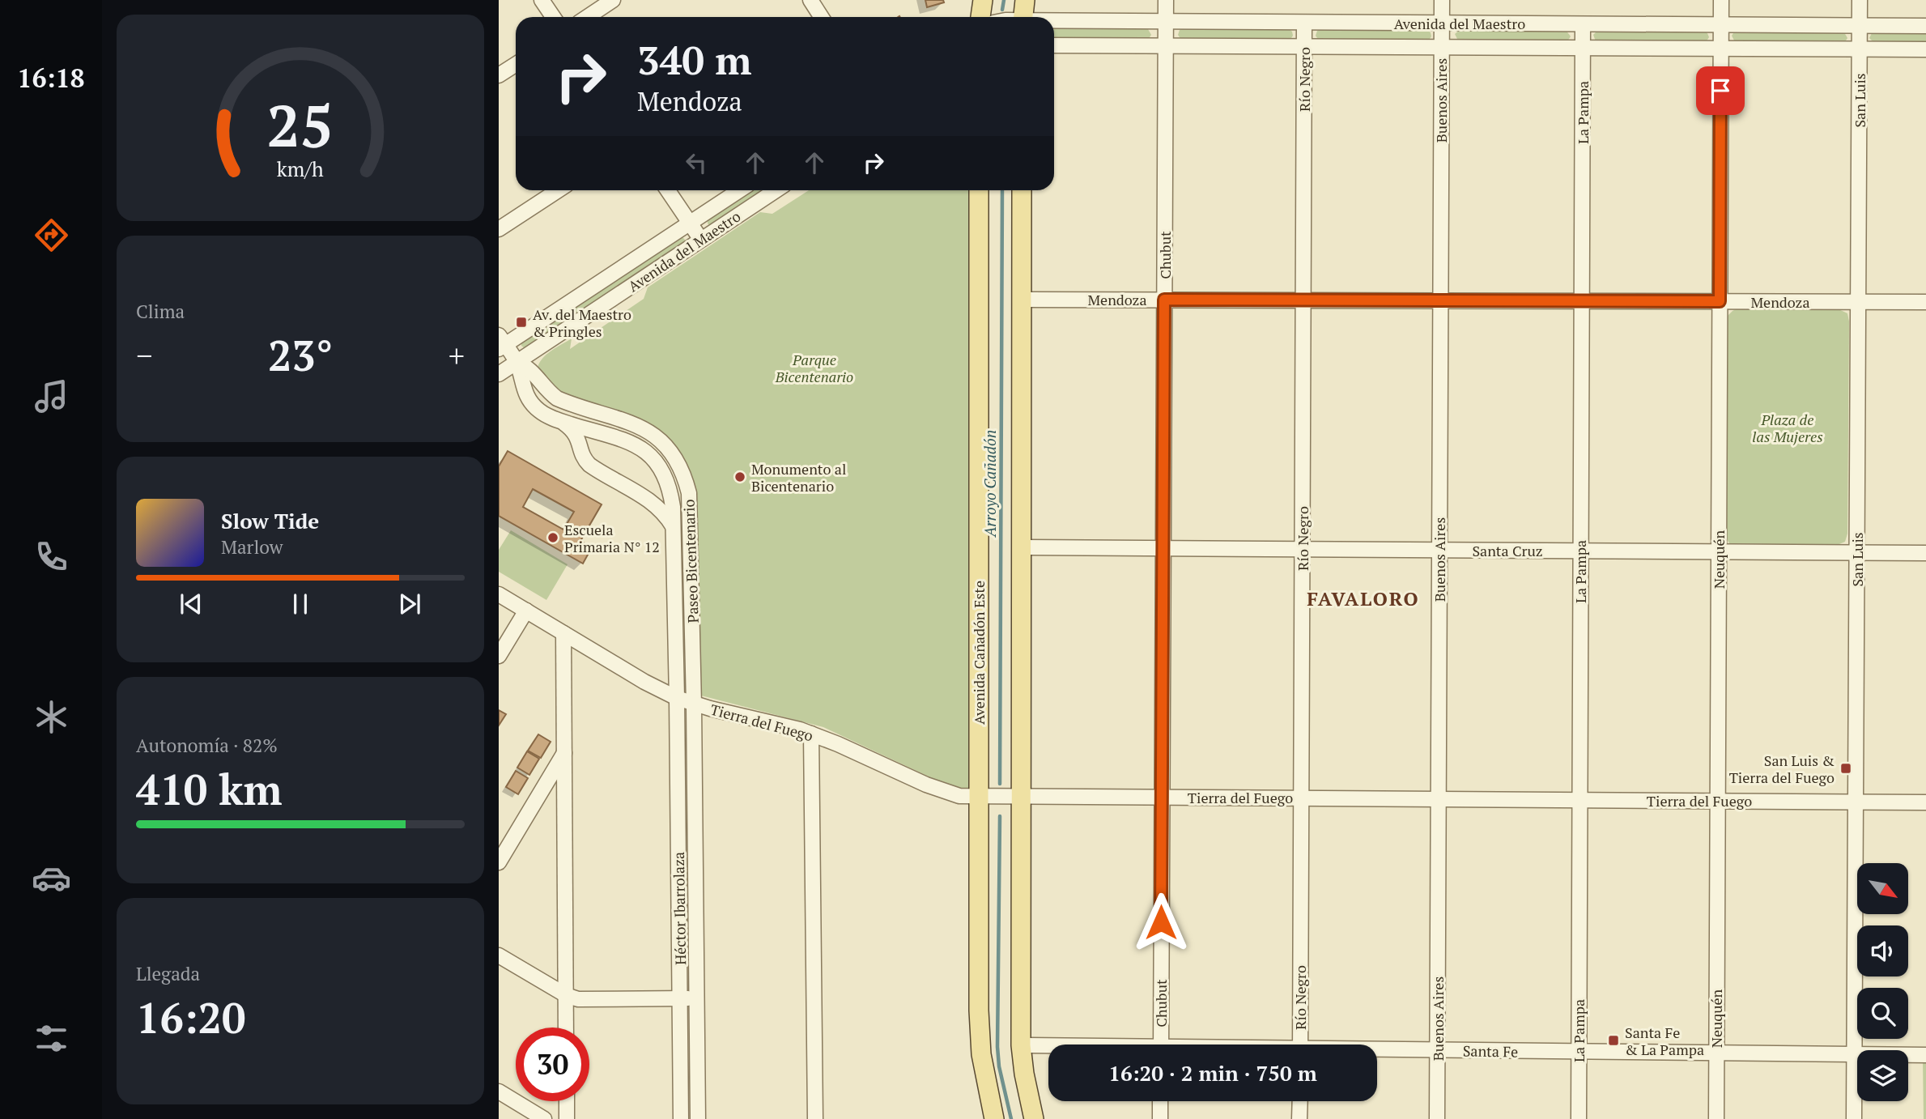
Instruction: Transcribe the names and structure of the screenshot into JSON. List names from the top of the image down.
{
  "streets": {
    "main road": ["Avenida Cañadón Este"],
    "street": [
      "Avenida del Maestro",
      "Río Negro",
      "Buenos Aires",
      "San Luis",
      "La Pampa",
      "Chubut",
      "Mendoza",
      "Santa Cruz",
      "Neuquén",
      "Paseo Bicentenario",
      "Tierra del Fuego",
      "Héctor Ibarrolaza",
      "Santa Fe"
    ]
  },
  "crossings": [
    ["Avenida del Maestro", "Río Negro"],
    ["Avenida del Maestro", "Buenos Aires"],
    ["Avenida del Maestro", "San Luis"],
    ["Avenida del Maestro", "La Pampa"],
    ["Avenida del Maestro", "Chubut"],
    ["Avenida del Maestro", "Neuquén"],
    ["Avenida del Maestro", "Paseo Bicentenario"],
    ["Río Negro", "Mendoza"],
    ["Río Negro", "Santa Cruz"],
    ["Río Negro", "Tierra del Fuego"],
    ["Buenos Aires", "Mendoza"],
    ["Buenos Aires", "Santa Cruz"],
    ["Buenos Aires", "Tierra del Fuego"],
    ["Buenos Aires", "Santa Fe"],
    ["San Luis", "Mendoza"],
    ["San Luis", "Santa Cruz"],
    ["San Luis", "Tierra del Fuego"],
    ["San Luis", "Santa Fe"],
    ["La Pampa", "Mendoza"],
    ["La Pampa", "Santa Cruz"],
    ["La Pampa", "Tierra del Fuego"],
    ["La Pampa", "Santa Fe"],
    ["Chubut", "Mendoza"],
    ["Chubut", "Santa Cruz"],
    ["Chubut", "Tierra del Fuego"],
    ["Mendoza", "Neuquén"],
    ["Santa Cruz", "Neuquén"],
    ["Neuquén", "Tierra del Fuego"],
    ["Neuquén", "Santa Fe"],
    ["Paseo Bicentenario", "Tierra del Fuego"],
    ["Paseo Bicentenario", "Héctor Ibarrolaza"],
    ["Avenida Cañadón Este", "Tierra del Fuego"],
    ["Tierra del Fuego", "Héctor Ibarrolaza"]
  ],
  "districts": ["FAVALORO"],
  "water": ["Arroyo Cañadón"],
  "parks": ["Parque Bicentenario", "Plaza de las Mujeres"],
  "places": {
    "transit": ["Av. del Maestro & Pringles", "San Luis & Tierra del Fuego", "Santa Fe & La Pampa"],
    "other": ["Monumento al Bicentenario", "Escuela Primaria N° 12"]
  },
  "north": "bottom right",
  "page": {
    "tabs": "16:18",
    "turn": ["340 m", "Mendoza"],
    "tile": [
      "Clima",
      ["Autonomía · 82%", "410 km"],
      ["Llegada", "16:20"]
    ],
    "heat": ["−", "23°", "+"],
    "song": ["Slow Tide", "Marlow"],
    "limit": "30",
    "trip": "16:20 · 2 min · 750 m",
    "gauge": ["25", "km/h"]
  }
}
